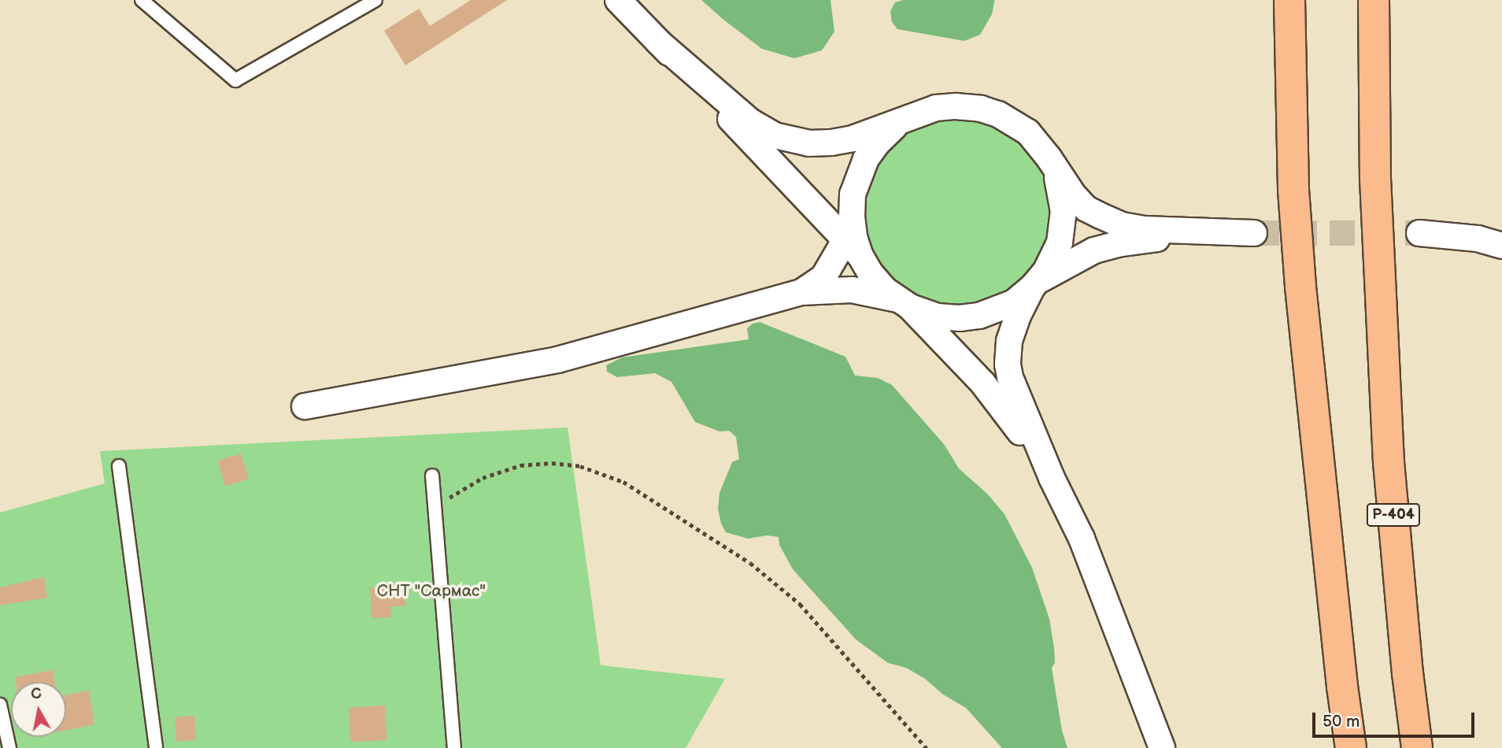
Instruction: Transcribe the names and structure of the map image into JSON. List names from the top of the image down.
{
  "streets": {
    "highway": ["Р-404"]
  },
  "parks": ["СНТ \"Сармас\""],
  "scale_bar": "50 m",
  "north": "top"
}
